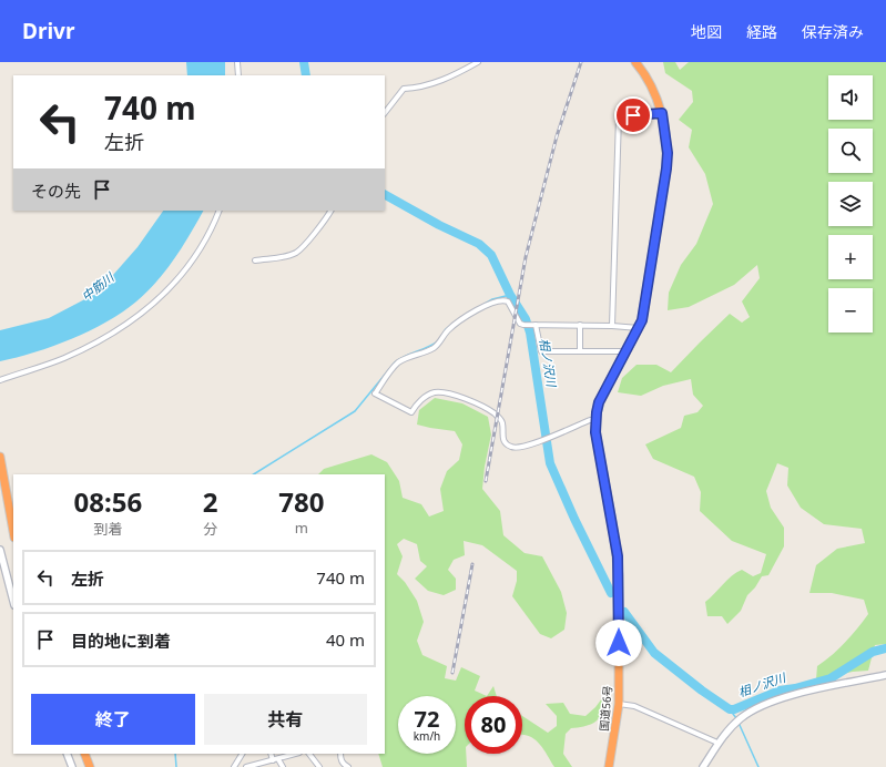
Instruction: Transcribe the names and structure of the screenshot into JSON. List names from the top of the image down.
{
  "streets": {
    "highway": ["国道56号"]
  },
  "water": ["中筋川", "相ノ沢川"],
  "page": {
    "header": "Drivr",
    "nav": ["地図", "経路", "保存済み"],
    "map_buttons": ["+", "−"],
    "turn": ["740 m", "左折"],
    "then": "その先",
    "eta": [
      "08:56",
      "到着",
      "2",
      "分",
      "780",
      "m"
    ],
    "list": [
      {
        "name": "左折",
        "value": "740 m"
      },
      {
        "name": "目的地に到着",
        "value": "40 m"
      }
    ],
    "buttons": ["終了", "共有"],
    "speed": "72 km/h",
    "limit": "80"
  }
}
